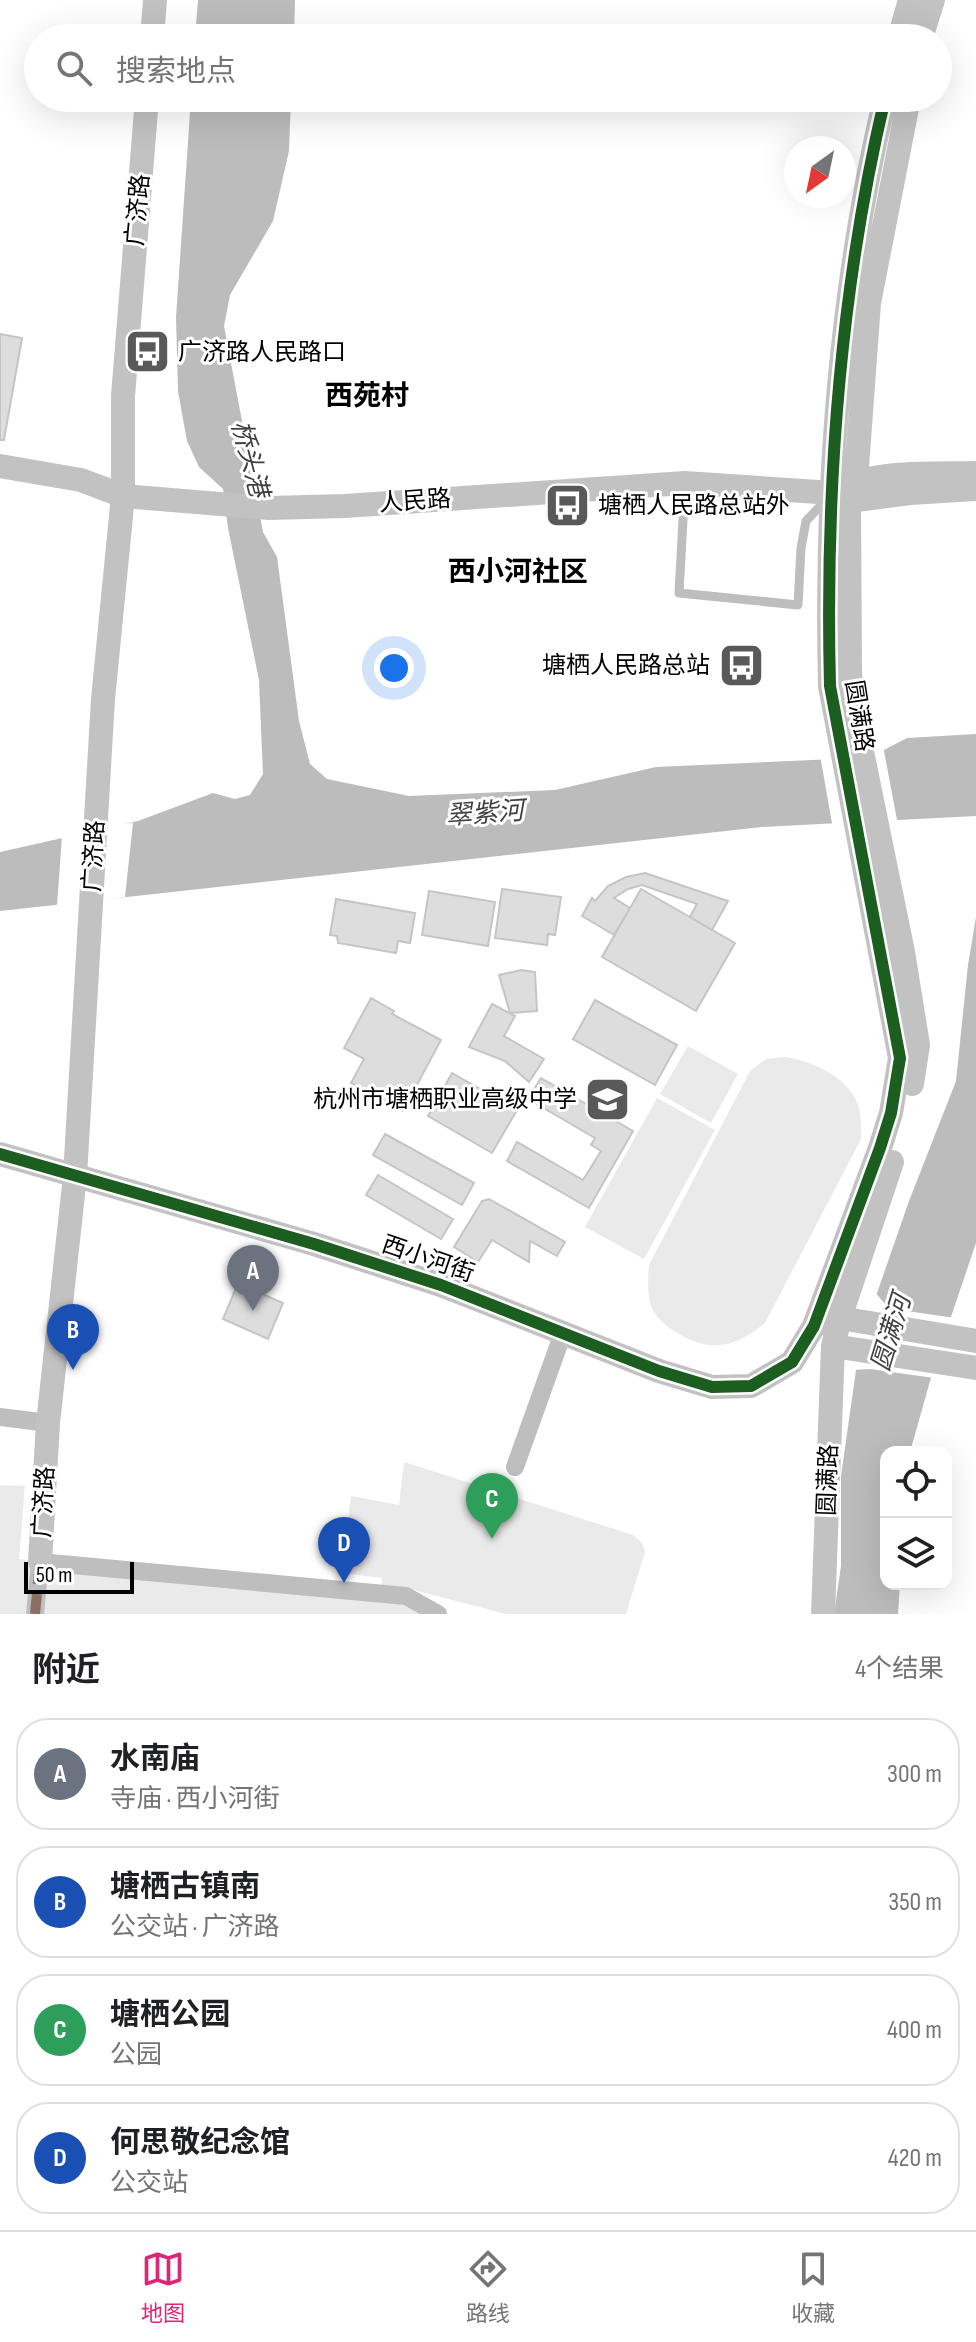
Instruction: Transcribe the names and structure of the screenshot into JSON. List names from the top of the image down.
{
  "streets": {
    "street": [
      "广济路",
      "人民路",
      "圆满路",
      "西小河街"
    ]
  },
  "crossings": [
    ["广济路", "人民路"],
    ["广济路", "西小河街"],
    ["人民路", "圆满路"],
    ["圆满路", "西小河街"]
  ],
  "districts": ["西苑村", "西小河社区"],
  "water": ["桥头港", "翠紫河", "圆满河"],
  "places": {
    "bus stop": ["广济路人民路口", "塘栖人民路总站外", "塘栖人民路总站"],
    "school or university": ["杭州市塘栖职业高级中学"]
  },
  "scale_bar": "50 m",
  "north": "bottom left",
  "page": {
    "search": "搜索地点",
    "pins": [
      "A",
      "B",
      "C",
      "D"
    ],
    "scale": "50 m",
    "heading": ["附近", "4个结果"],
    "list": [
      {
        "mark": "A",
        "name": "水南庙",
        "note": "寺庙 · 西小河街",
        "value": "300 m"
      },
      {
        "mark": "B",
        "name": "塘栖古镇南",
        "note": "公交站 · 广济路",
        "value": "350 m"
      },
      {
        "mark": "C",
        "name": "塘栖公园",
        "note": "公园",
        "value": "400 m"
      },
      {
        "mark": "D",
        "name": "何思敬纪念馆",
        "note": "公交站",
        "value": "420 m"
      }
    ],
    "nav": ["地图", "路线", "收藏"]
  }
}
